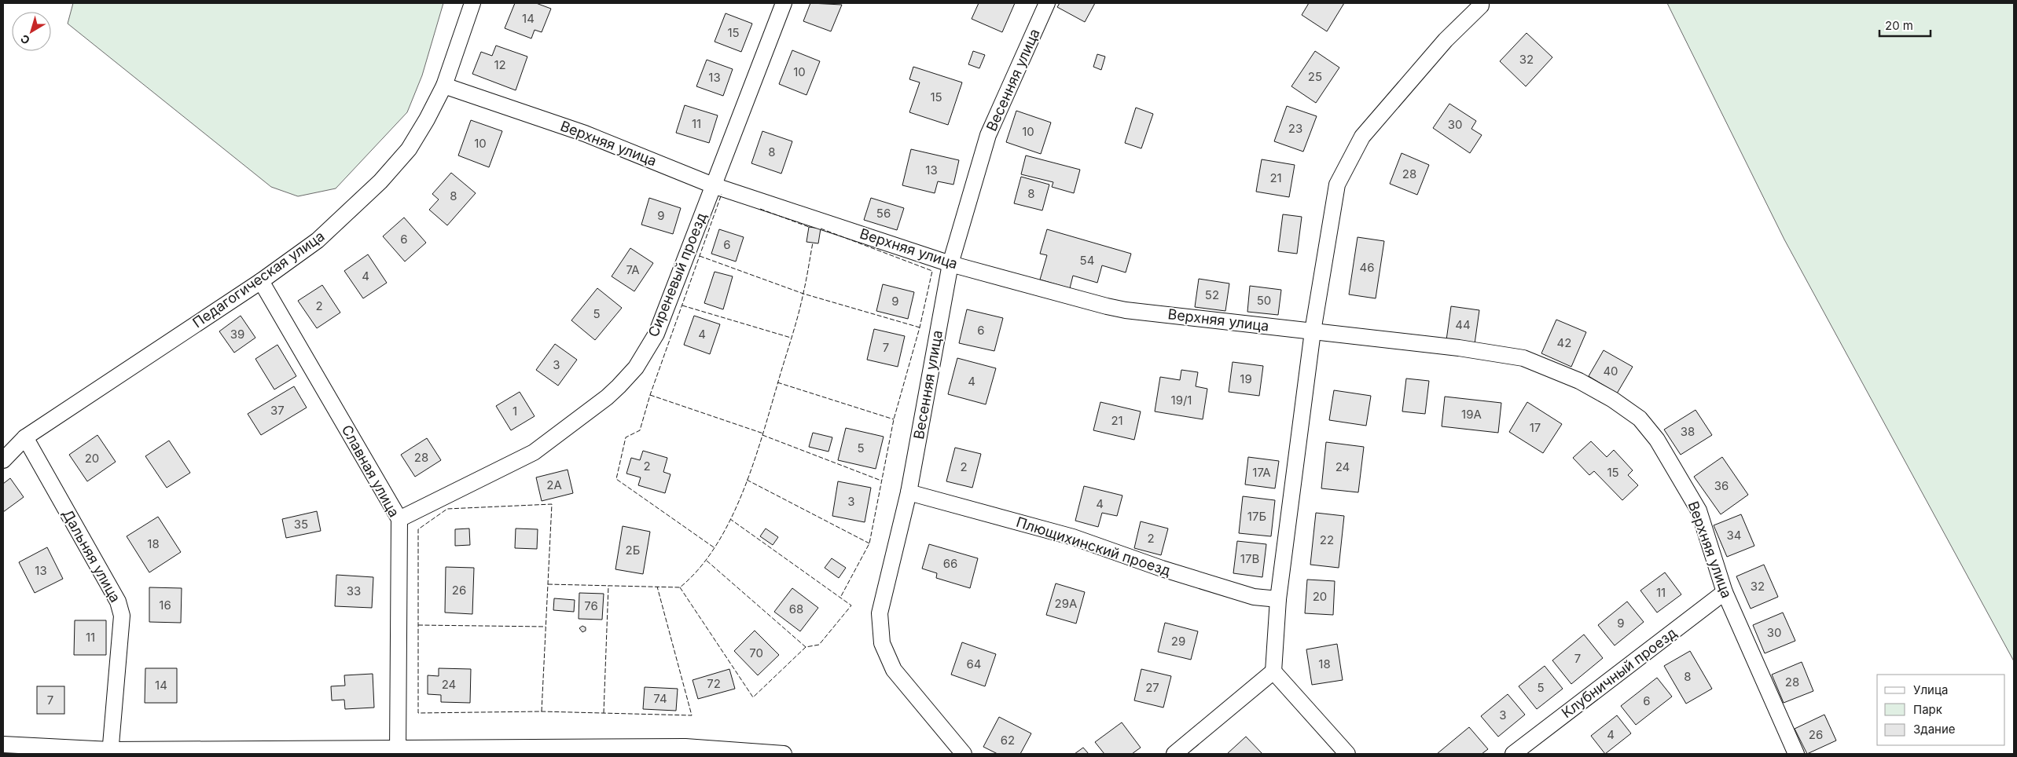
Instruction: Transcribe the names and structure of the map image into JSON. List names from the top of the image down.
{
  "streets": {
    "street": [
      "Весенняя улица",
      "Верхняя улица",
      "Сиреневый проезд",
      "Педагогическая улица",
      "Славная улица",
      "Плющихинский проезд",
      "Дальняя улица",
      "Клубничный проезд"
    ]
  },
  "crossings": [
    ["Весенняя улица", "Верхняя улица"],
    ["Весенняя улица", "Плющихинский проезд"],
    ["Верхняя улица", "Сиреневый проезд"],
    ["Верхняя улица", "Педагогическая улица"],
    ["Верхняя улица", "Клубничный проезд"],
    ["Сиреневый проезд", "Славная улица"],
    ["Педагогическая улица", "Славная улица"],
    ["Педагогическая улица", "Дальняя улица"]
  ],
  "house_numbers": [
    "14",
    "15",
    "32",
    "12",
    "10",
    "25",
    "13",
    "15",
    "11",
    "30",
    "23",
    "10",
    "10",
    "8",
    "13",
    "28",
    "21",
    "8",
    "8",
    "56",
    "9",
    "6",
    "6",
    "54",
    "46",
    "7А",
    "4",
    "52",
    "50",
    "9",
    "2",
    "5",
    "44",
    "6",
    "39",
    "4",
    "42",
    "7",
    "3",
    "40",
    "19",
    "4",
    "19/1",
    "37",
    "1",
    "19А",
    "21",
    "17",
    "38",
    "5",
    "28",
    "20",
    "2",
    "2",
    "24",
    "17А",
    "15",
    "2А",
    "36",
    "3",
    "4",
    "17Б",
    "35",
    "34",
    "2",
    "22",
    "18",
    "2Б",
    "17В",
    "66",
    "13",
    "32",
    "26",
    "33",
    "11",
    "20",
    "29А",
    "16",
    "76",
    "68",
    "9",
    "30",
    "11",
    "29",
    "70",
    "7",
    "64",
    "18",
    "8",
    "28",
    "72",
    "24",
    "14",
    "27",
    "5",
    "74",
    "7",
    "6",
    "3",
    "4",
    "26",
    "62"
  ],
  "legend": ["Улица", "Парк", "Здание"],
  "scale_bar": "20 m",
  "north": "bottom left"
}
